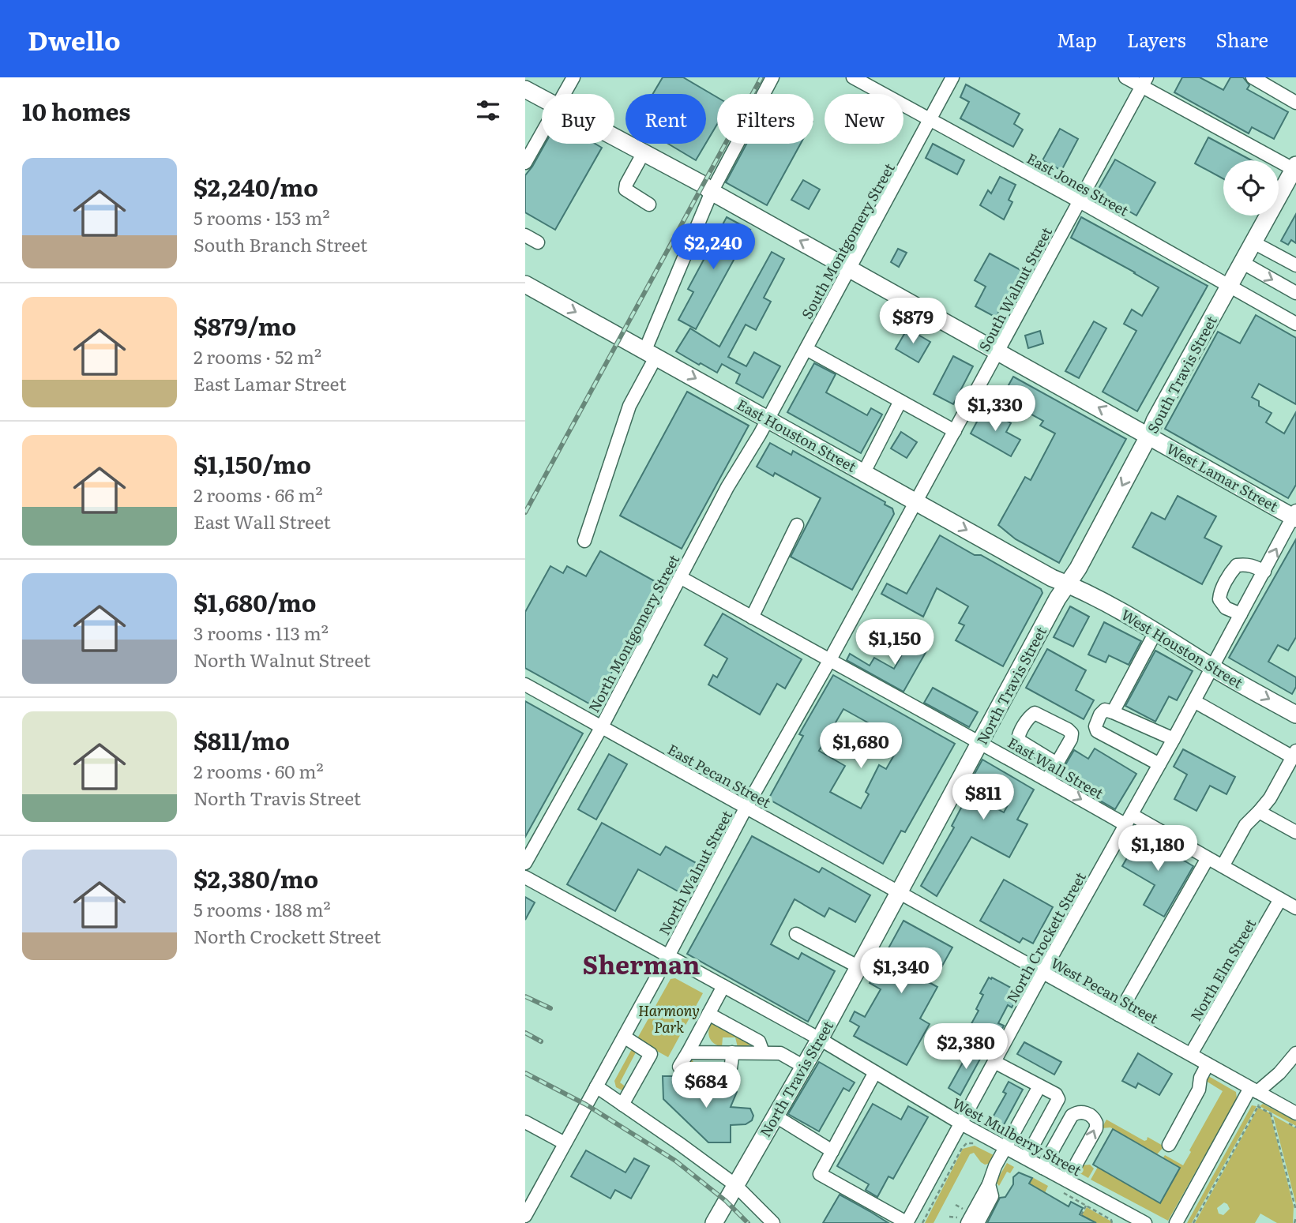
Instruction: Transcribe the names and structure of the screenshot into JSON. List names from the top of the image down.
{
  "streets": {
    "main road": [
      "South Travis Street",
      "East Houston Street",
      "West Lamar Street",
      "West Houston Street",
      "North Travis Street"
    ],
    "street": [
      "East Jones Street",
      "South Montgomery Street",
      "South Walnut Street",
      "North Montgomery Street",
      "East Wall Street",
      "East Pecan Street",
      "North Walnut Street",
      "North Crockett Street",
      "North Elm Street",
      "West Pecan Street",
      "West Mulberry Street"
    ]
  },
  "crossings": [
    ["East Jones Street", "South Montgomery Street"],
    ["East Jones Street", "South Walnut Street"],
    ["East Jones Street", "South Travis Street"],
    ["South Montgomery Street", "East Houston Street"],
    ["South Montgomery Street", "West Lamar Street"],
    ["South Montgomery Street", "North Montgomery Street"],
    ["South Walnut Street", "East Houston Street"],
    ["South Walnut Street", "West Lamar Street"],
    ["South Walnut Street", "East Wall Street"],
    ["South Walnut Street", "North Walnut Street"],
    ["South Travis Street", "East Houston Street"],
    ["South Travis Street", "West Lamar Street"],
    ["South Travis Street", "West Houston Street"],
    ["South Travis Street", "North Travis Street"],
    ["East Houston Street", "North Montgomery Street"],
    ["East Houston Street", "West Houston Street"],
    ["East Houston Street", "North Travis Street"],
    ["West Lamar Street", "North Crockett Street"],
    ["North Montgomery Street", "East Wall Street"],
    ["North Montgomery Street", "East Pecan Street"],
    ["West Houston Street", "North Travis Street"],
    ["West Houston Street", "North Crockett Street"],
    ["North Travis Street", "East Wall Street"],
    ["North Travis Street", "East Pecan Street"],
    ["North Travis Street", "West Pecan Street"],
    ["North Travis Street", "West Mulberry Street"],
    ["East Wall Street", "North Walnut Street"],
    ["East Wall Street", "North Crockett Street"],
    ["East Wall Street", "North Elm Street"],
    ["East Pecan Street", "North Walnut Street"],
    ["East Pecan Street", "West Pecan Street"],
    ["North Walnut Street", "West Mulberry Street"],
    ["North Crockett Street", "West Pecan Street"],
    ["North Crockett Street", "West Mulberry Street"],
    ["North Elm Street", "West Pecan Street"]
  ],
  "one_way": [
    "South Travis Street",
    "East Houston Street",
    "West Lamar Street",
    "West Houston Street"
  ],
  "districts": ["Sherman"],
  "parks": ["Harmony Park"],
  "page": {
    "header": "Dwello",
    "nav": ["Map", "Layers", "Share"],
    "heading": "10 homes",
    "chip": [
      "Buy",
      "Rent",
      "Filters",
      "New"
    ],
    "list": [
      {
        "name": "$2,240/mo",
        "note": "5 rooms · 153 m² · South Branch Street"
      },
      {
        "name": "$879/mo",
        "note": "2 rooms · 52 m² · East Lamar Street"
      },
      {
        "name": "$1,150/mo",
        "note": "2 rooms · 66 m² · East Wall Street"
      },
      {
        "name": "$1,680/mo",
        "note": "3 rooms · 113 m² · North Walnut Street"
      },
      {
        "name": "$811/mo",
        "note": "2 rooms · 60 m² · North Travis Street"
      },
      {
        "name": "$2,380/mo",
        "note": "5 rooms · 188 m² · North Crockett Street"
      }
    ],
    "price": [
      "$2,240",
      "$879",
      "$1,330",
      "$1,150",
      "$1,680",
      "$811",
      "$1,180",
      "$1,340",
      "$2,380",
      "$684"
    ]
  }
}
